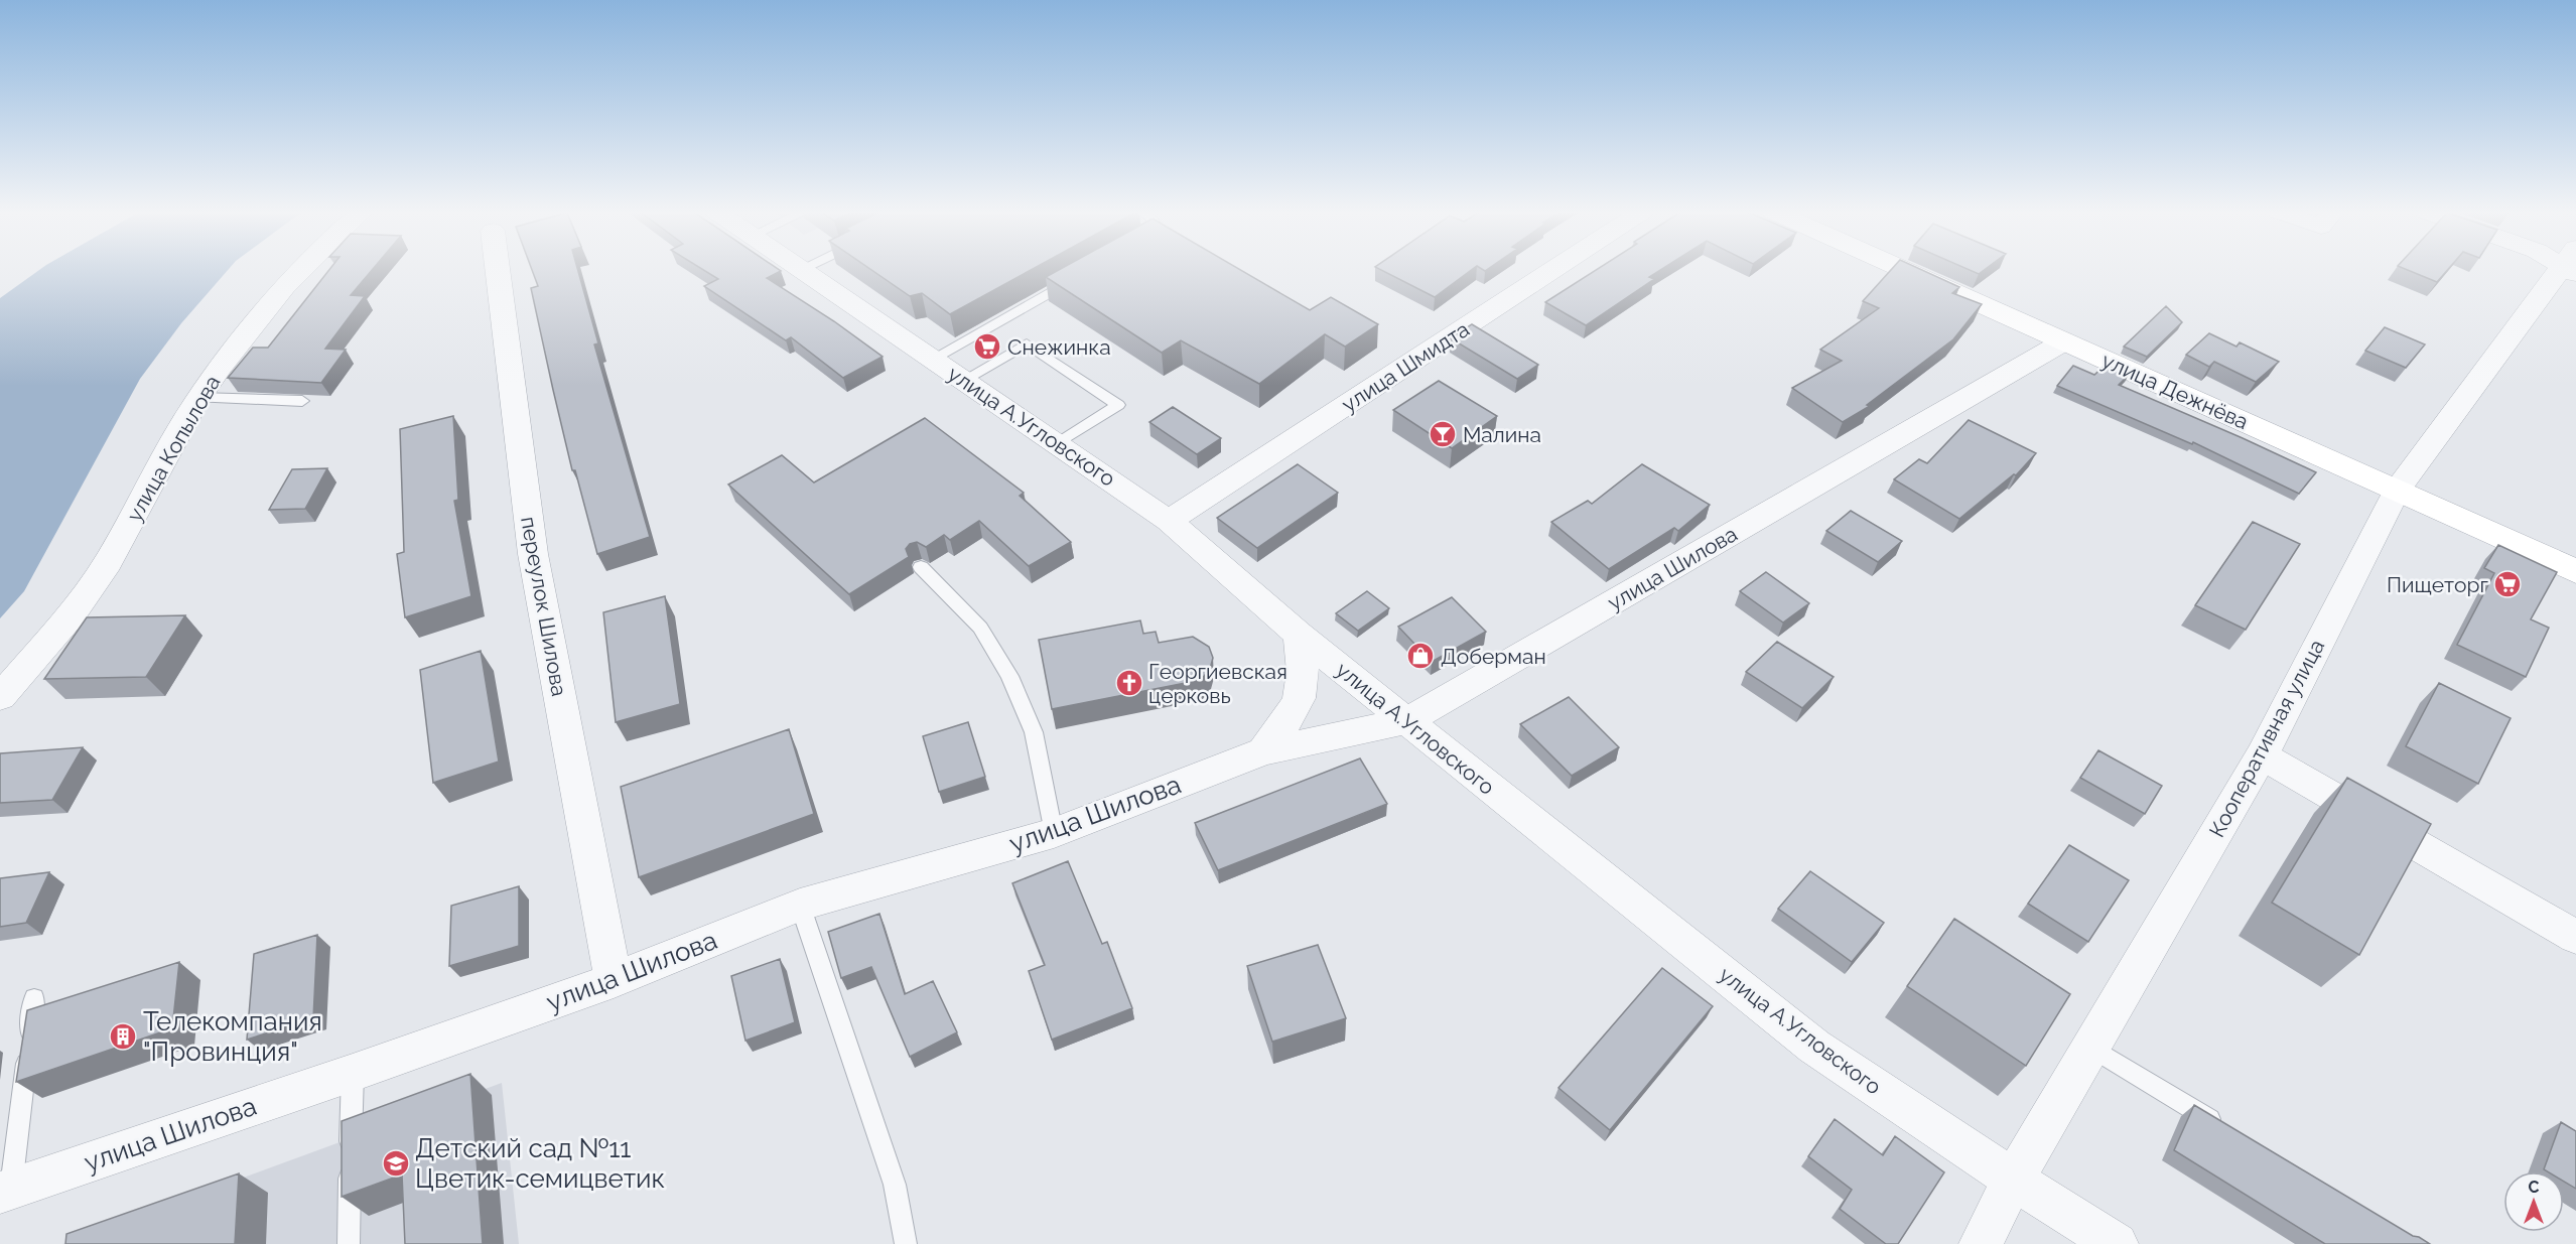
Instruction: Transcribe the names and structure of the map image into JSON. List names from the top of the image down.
{
  "streets": {
    "main road": ["улица Дежнёва"],
    "street": [
      "улица Шмидта",
      "улица А.Угловского",
      "улица Копылова",
      "улица Шилова",
      "переулок Шилова",
      "Кооперативная улица"
    ]
  },
  "crossings": [
    ["улица Шмидта", "улица А.Угловского"],
    ["улица Дежнёва", "улица Шилова"],
    ["улица Дежнёва", "Кооперативная улица"],
    ["улица А.Угловского", "улица Шилова"],
    ["улица А.Угловского", "Кооперативная улица"],
    ["улица Шилова", "переулок Шилова"]
  ],
  "places": {
    "supermarket": ["Снежинка", "Пищеторг"],
    "bar": ["Малина"],
    "shop": ["Доберман"],
    "church": ["Георгиевская церковь"],
    "building": ["Телекомпания \"Провинция\""],
    "school or university": ["Детский сад №11 Цветик-семицветик"]
  },
  "north": "top"
}
